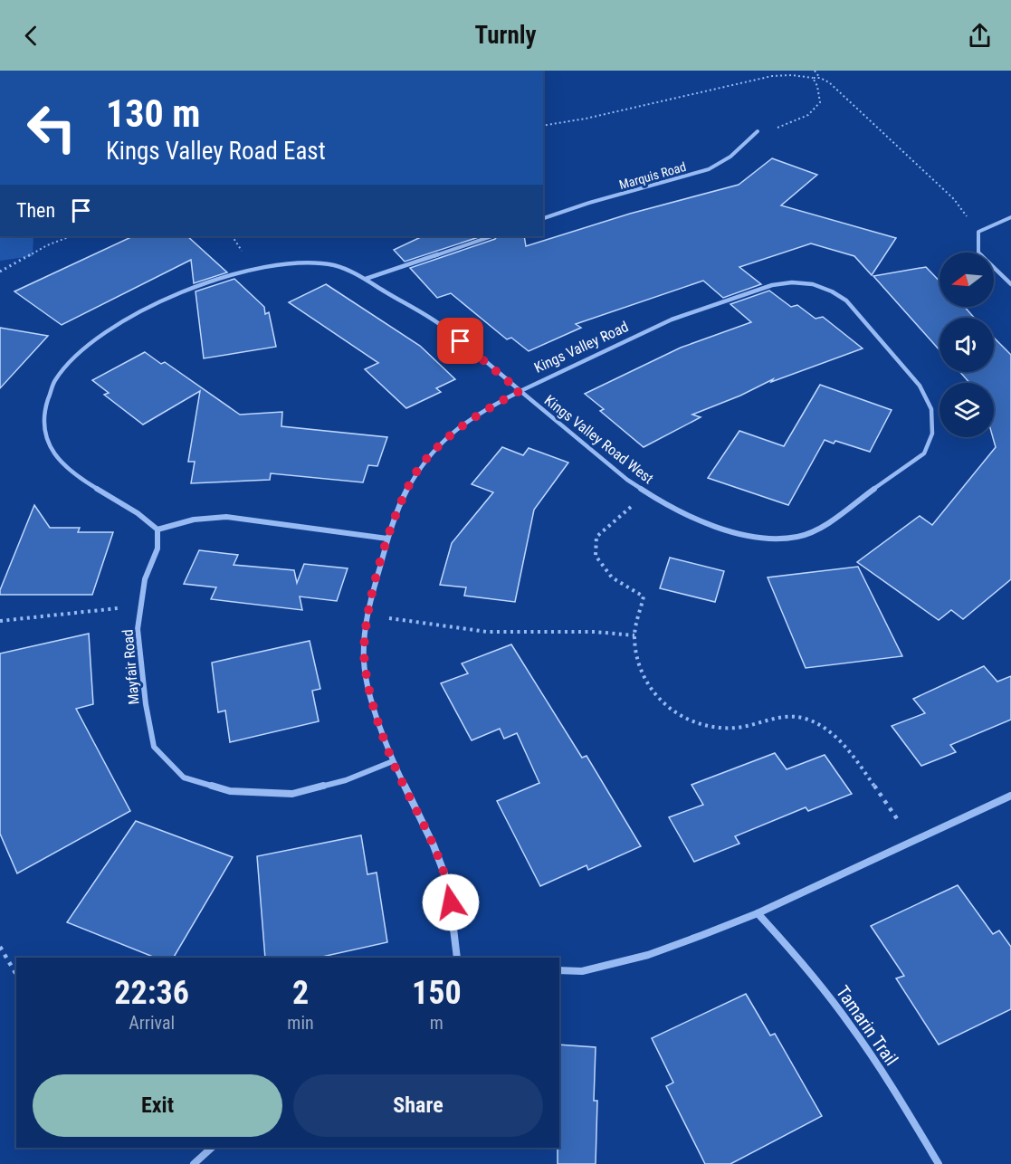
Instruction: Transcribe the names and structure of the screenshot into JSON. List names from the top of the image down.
{
  "streets": {
    "street": [
      "Marquis Road",
      "Kings Valley Road",
      "Kings Valley Road West",
      "Mayfair Road",
      "Tamarin Trail"
    ]
  },
  "crossings": [
    ["Kings Valley Road", "Kings Valley Road West"],
    ["Kings Valley Road", "Mayfair Road"],
    ["Kings Valley Road West", "Mayfair Road"]
  ],
  "north": "left",
  "page": {
    "header": "Turnly",
    "turn": ["130 m", "Kings Valley Road East"],
    "then": "Then",
    "eta": [
      "22:36",
      "Arrival",
      "2",
      "min",
      "150",
      "m"
    ],
    "buttons": ["Exit", "Share"]
  }
}
